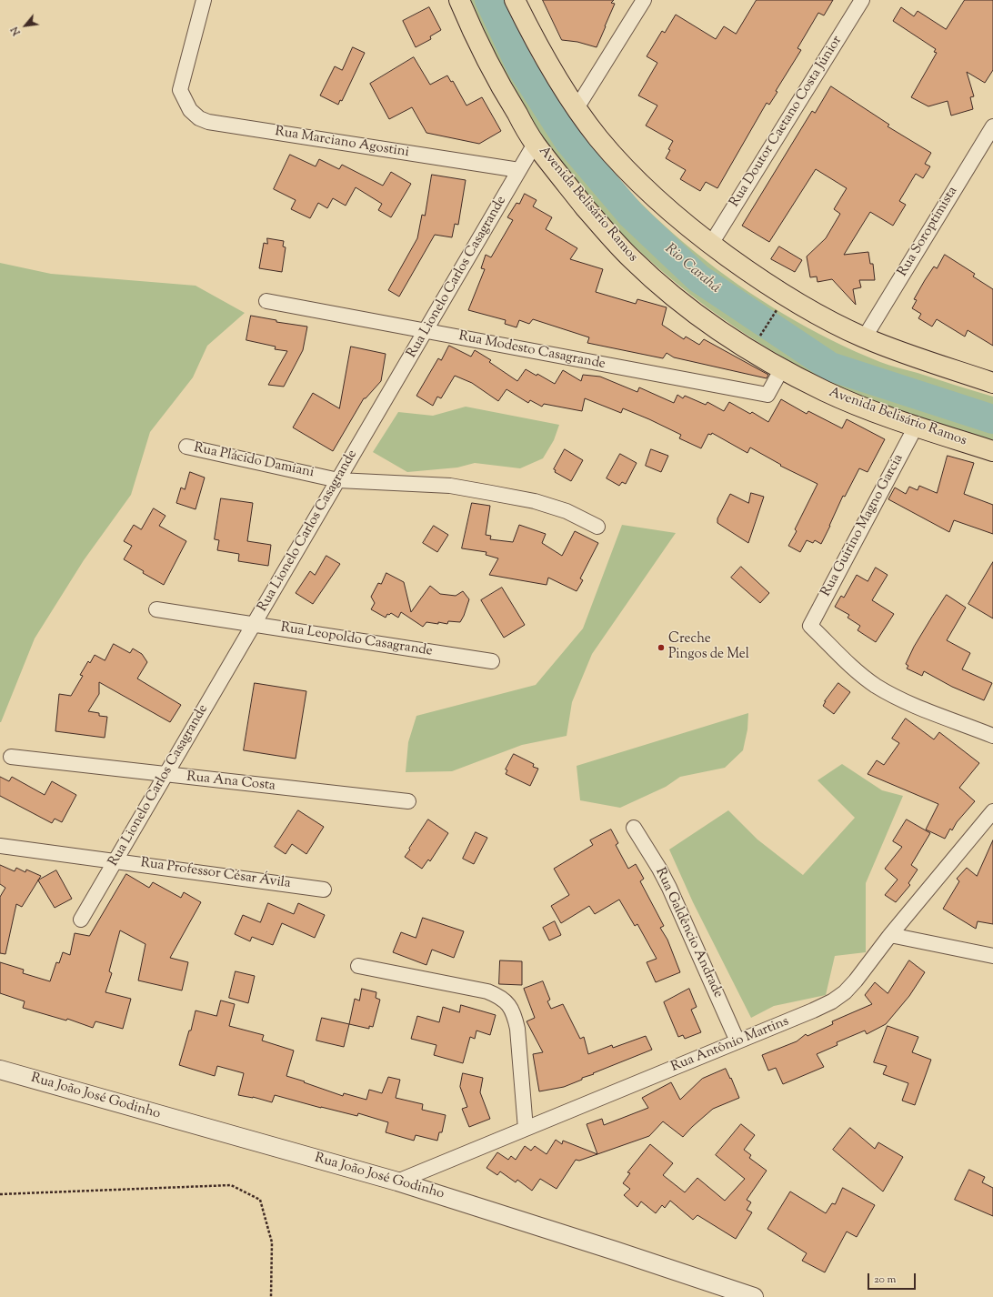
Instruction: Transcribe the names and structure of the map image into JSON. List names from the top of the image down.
{
  "streets": {
    "main road": ["Avenida Belisário Ramos"],
    "street": [
      "Rua Doutor Caetano Costa Júnior",
      "Rua Marciano Agostini",
      "Rua Soroptimista",
      "Rua Lionelo Carlos Casagrande",
      "Rua Modesto Casagrande",
      "Rua Plácido Damiani",
      "Rua Guirino Magno Garcia",
      "Rua Leopoldo Casagrande",
      "Rua Ana Costa",
      "Rua Professor César Ávila",
      "Rua Galdêncio Andrade",
      "Rua Antônio Martins",
      "Rua João José Godinho"
    ]
  },
  "crossings": [
    ["Rua Marciano Agostini", "Rua Lionelo Carlos Casagrande"],
    ["Avenida Belisário Ramos", "Rua Lionelo Carlos Casagrande"],
    ["Avenida Belisário Ramos", "Rua Modesto Casagrande"],
    ["Avenida Belisário Ramos", "Rua Guirino Magno Garcia"],
    ["Rua Lionelo Carlos Casagrande", "Rua Modesto Casagrande"],
    ["Rua Lionelo Carlos Casagrande", "Rua Plácido Damiani"],
    ["Rua Lionelo Carlos Casagrande", "Rua Leopoldo Casagrande"],
    ["Rua Lionelo Carlos Casagrande", "Rua Ana Costa"],
    ["Rua Lionelo Carlos Casagrande", "Rua Professor César Ávila"],
    ["Rua Galdêncio Andrade", "Rua Antônio Martins"],
    ["Rua Antônio Martins", "Rua João José Godinho"]
  ],
  "water": ["Rio Carahá"],
  "places": ["Creche Pingos de Mel"],
  "scale_bar": "20 m",
  "north": "bottom left"
}
